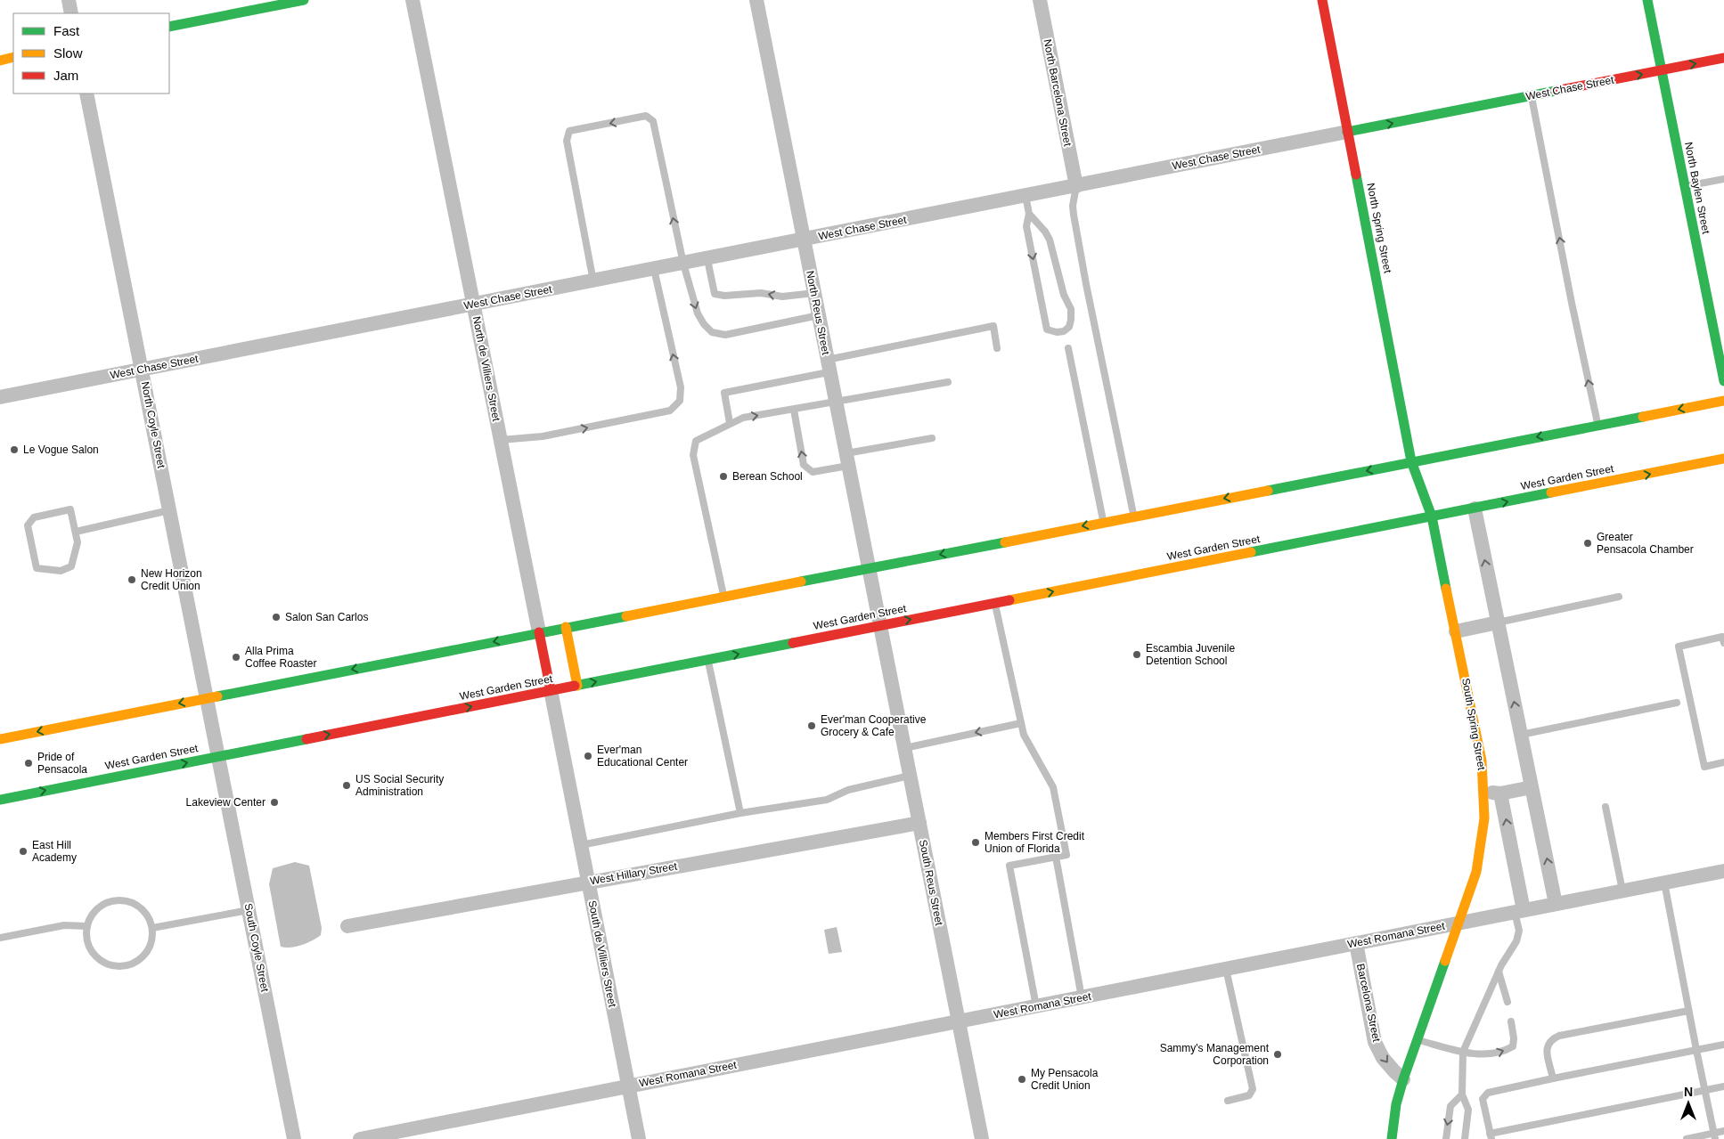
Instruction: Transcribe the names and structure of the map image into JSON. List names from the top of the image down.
{
  "streets": {
    "main road": [
      "West Chase Street",
      "North Baylen Street",
      "North Spring Street",
      "West Garden Street",
      "South Spring Street"
    ],
    "street": [
      "North Barcelona Street",
      "North Reus Street",
      "North de Villiers Street",
      "North Coyle Street",
      "West Hillary Street",
      "South Reus Street",
      "West Romana Street",
      "South Coyle Street",
      "South de Villiers Street",
      "Barcelona Street"
    ]
  },
  "crossings": [
    ["West Chase Street", "North Barcelona Street"],
    ["West Chase Street", "North Baylen Street"],
    ["West Chase Street", "North Spring Street"],
    ["West Chase Street", "North Reus Street"],
    ["West Chase Street", "North de Villiers Street"],
    ["West Chase Street", "North Coyle Street"],
    ["North Spring Street", "South Spring Street"],
    ["North Reus Street", "West Garden Street"],
    ["North Reus Street", "South Reus Street"],
    ["North Coyle Street", "West Garden Street"],
    ["North Coyle Street", "South Coyle Street"],
    ["West Garden Street", "South Spring Street"],
    ["West Garden Street", "South Reus Street"],
    ["West Garden Street", "South Coyle Street"],
    ["West Garden Street", "South de Villiers Street"],
    ["South Spring Street", "West Romana Street"],
    ["South Spring Street", "Barcelona Street"],
    ["West Hillary Street", "South Reus Street"],
    ["West Hillary Street", "South de Villiers Street"],
    ["South Reus Street", "West Romana Street"],
    ["West Romana Street", "South de Villiers Street"],
    ["West Romana Street", "Barcelona Street"]
  ],
  "one_way": ["Barcelona Street"],
  "places": [
    "Le Vogue Salon",
    "Berean School",
    "Greater Pensacola Chamber",
    "New Horizon Credit Union",
    "Salon San Carlos",
    "Escambia Juvenile Detention School",
    "Alla Prima Coffee Roaster",
    "Ever'man Cooperative Grocery & Cafe",
    "Ever'man Educational Center",
    "Pride of Pensacola",
    "US Social Security Administration",
    "Lakeview Center",
    "Members First Credit Union of Florida",
    "East Hill Academy",
    "Sammy's Management Corporation",
    "My Pensacola Credit Union"
  ],
  "legend": ["Fast", "Slow", "Jam"],
  "north": "top"
}
